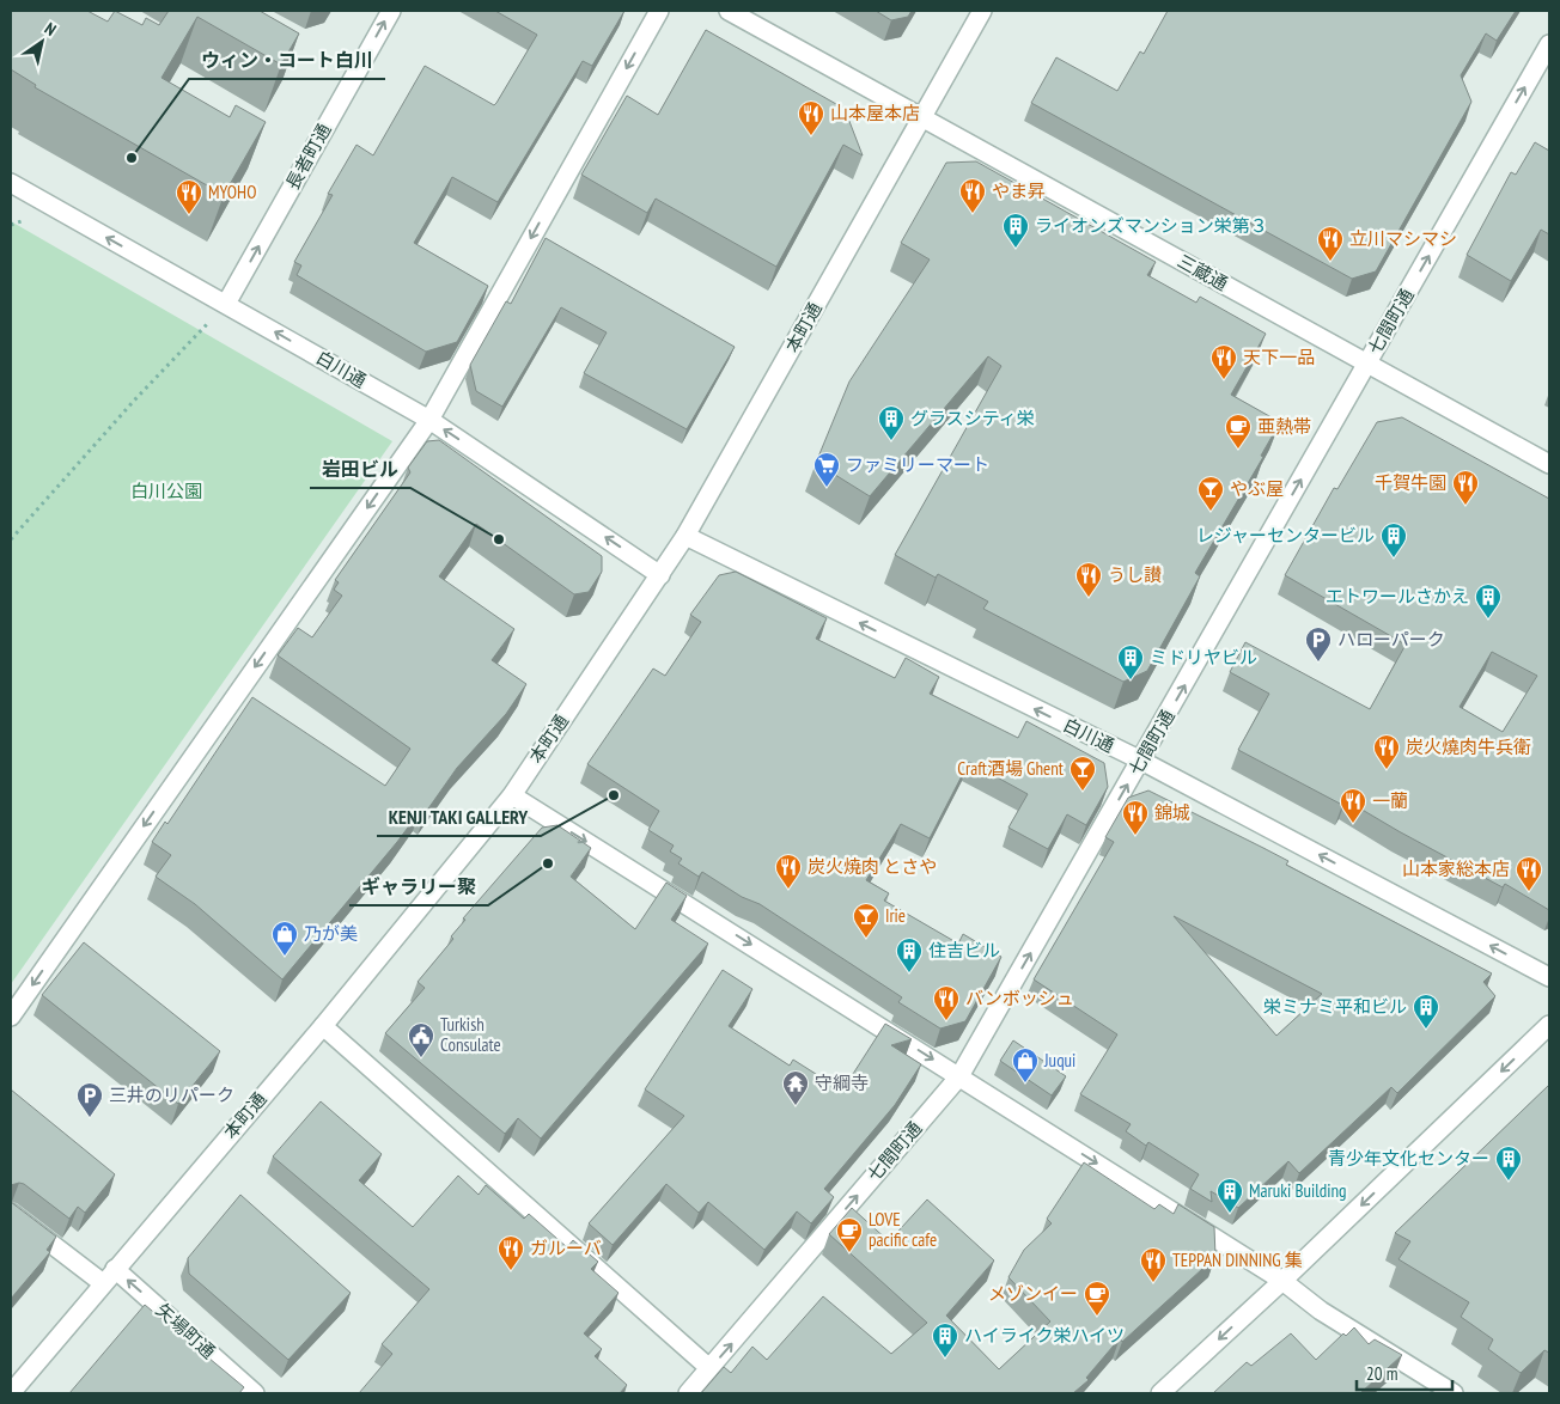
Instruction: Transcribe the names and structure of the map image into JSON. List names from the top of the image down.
{
  "streets": {
    "street": [
      "長者町通",
      "三蔵通",
      "七間町通",
      "本町通",
      "白川通",
      "矢場町通"
    ]
  },
  "crossings": [
    ["長者町通", "白川通"],
    ["三蔵通", "七間町通"],
    ["三蔵通", "本町通"],
    ["七間町通", "白川通"],
    ["本町通", "白川通"],
    ["本町通", "矢場町通"]
  ],
  "one_way": [
    "長者町通",
    "七間町通",
    "白川通",
    "矢場町通"
  ],
  "parks": ["白川公園"],
  "places": {
    "restaurant": [
      "山本屋本店",
      "やま昇",
      "MYOHO",
      "立川マシマシ",
      "天下一品",
      "千賀牛園",
      "うし讃",
      "炭火燒肉牛兵衛",
      "一蘭",
      "錦城",
      "炭火焼肉 とさや",
      "山本家総本店",
      "バンボッシュ",
      "ガルーバ",
      "TEPPAN DINNING 集"
    ],
    "other": [
      "ウィン・コート白川",
      "岩田ビル",
      "KENJI TAKI GALLERY",
      "ギャラリー聚"
    ],
    "building": [
      "ライオンズマンション栄第３",
      "グラスシティ栄",
      "レジャーセンタービル",
      "エトワールさかえ",
      "ミドリヤビル",
      "住吉ビル",
      "栄ミナミ平和ビル",
      "青少年文化センター",
      "Maruki Building",
      "ハイライク栄ハイツ"
    ],
    "cafe": ["亜熱帯", "LOVE pacific cafe", "メゾンイー"],
    "supermarket": ["ファミリーマート"],
    "bar": ["やぶ屋", "Craft酒場 Ghent", "Irie"],
    "parking": ["ハローパーク", "三井のリパーク"],
    "shop": ["乃が美", "Juqui"],
    "public building": ["Turkish Consulate"],
    "temple": ["守綱寺"]
  },
  "scale_bar": "20 m",
  "north": "top right"
}
